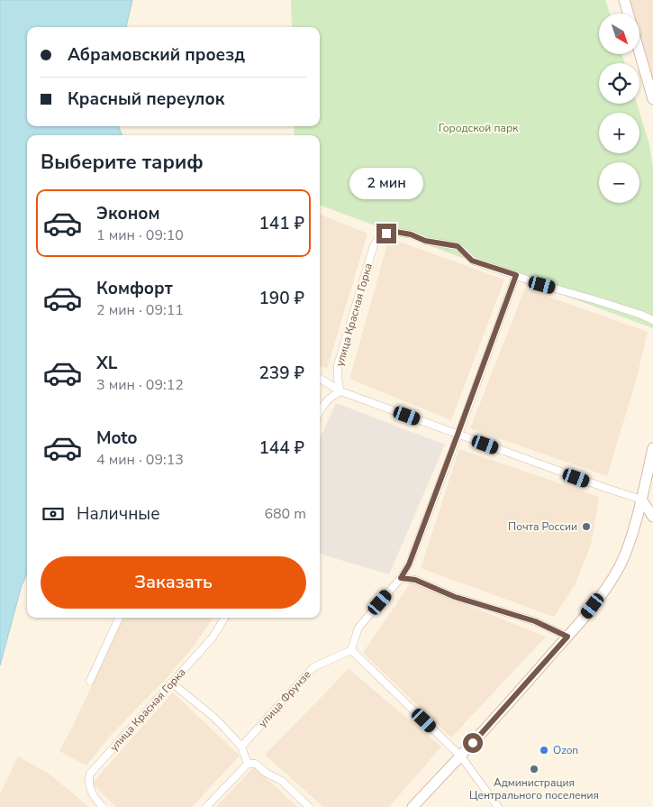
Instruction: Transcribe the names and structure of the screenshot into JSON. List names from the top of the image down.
{
  "streets": {
    "street": ["улица Красная Горка", "улица Фрунзе"]
  },
  "parks": ["Городской парк"],
  "places": ["Почта России", "Ozon", "Администрация Центрального поселения"],
  "north": "bottom right",
  "page": {
    "map_buttons": ["+", "−"],
    "banner": ["Абрамовский проезд", "Красный переулок"],
    "heading": "Выберите тариф",
    "bubble": "2 мин",
    "list": [
      {
        "name": "Эконом",
        "note": "1 мин · 09:10",
        "value": "141 ₽"
      },
      {
        "name": "Комфорт",
        "note": "2 мин · 09:11",
        "value": "190 ₽"
      },
      {
        "name": "XL",
        "note": "3 мин · 09:12",
        "value": "239 ₽"
      },
      {
        "name": "Moto",
        "note": "4 мин · 09:13",
        "value": "144 ₽"
      }
    ],
    "pay": ["Наличные", "680 m"],
    "buttons": "Заказать"
  }
}
